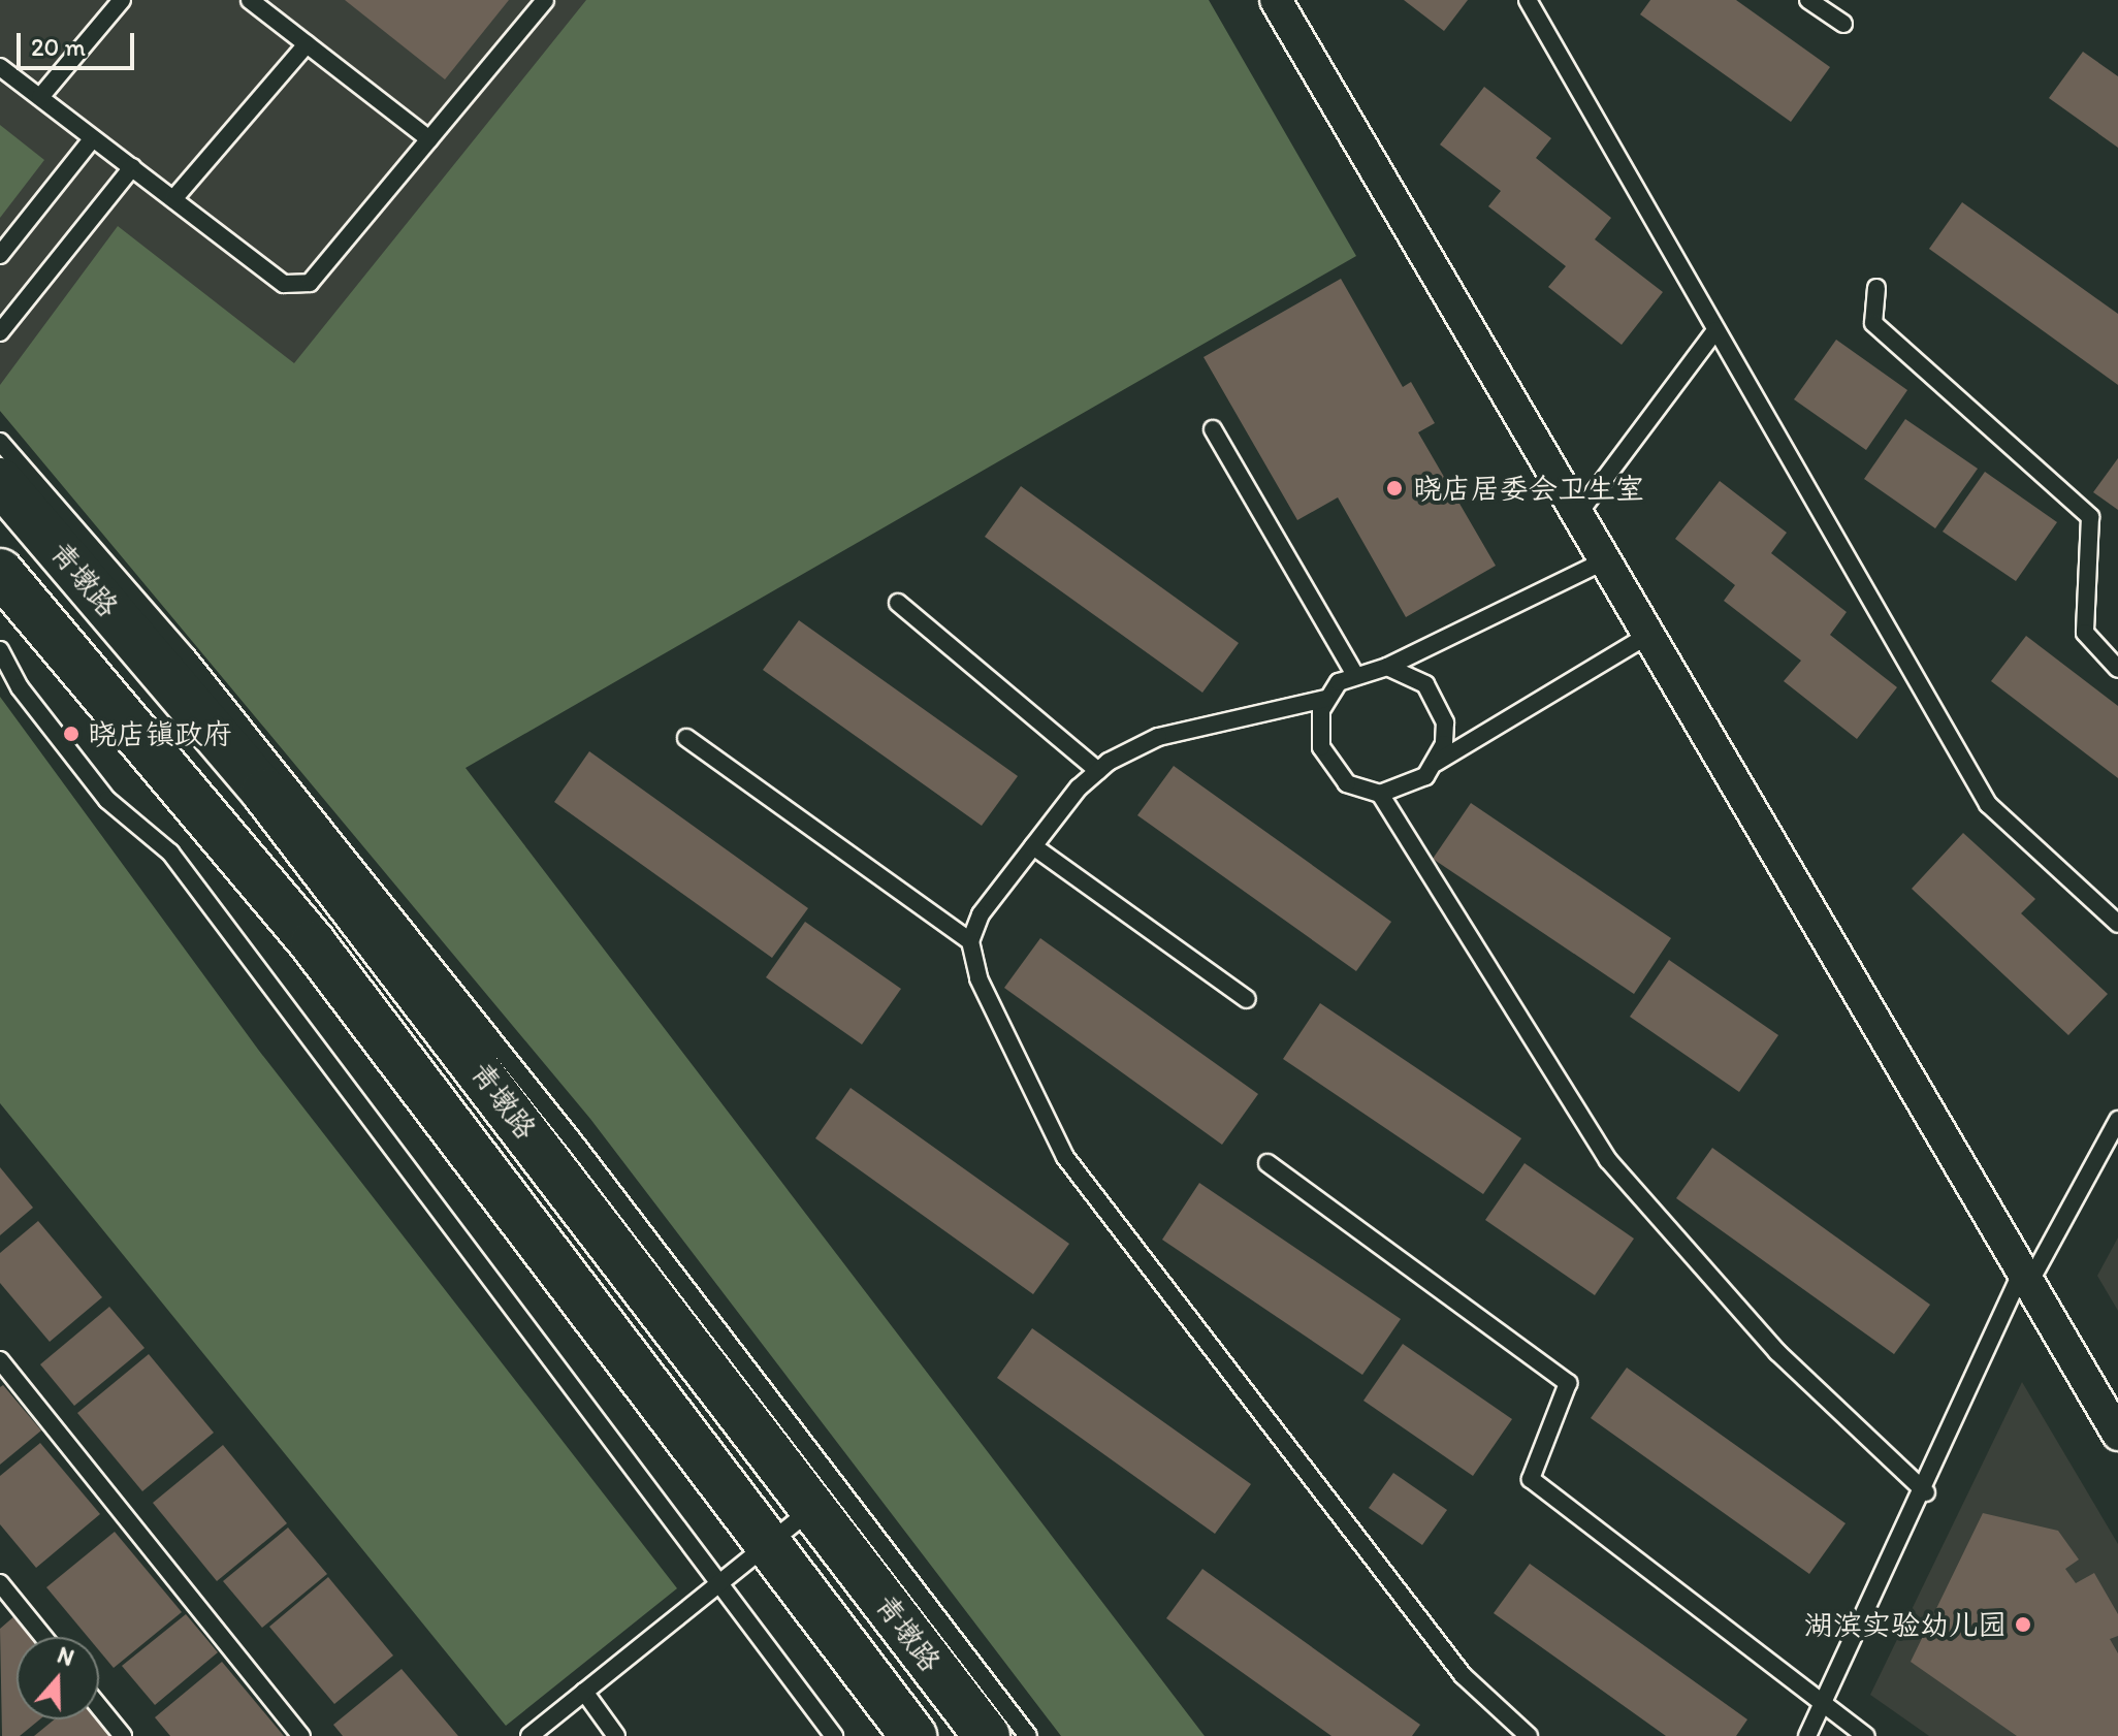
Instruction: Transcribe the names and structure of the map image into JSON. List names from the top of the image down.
{
  "streets": {
    "main road": ["青墩路"]
  },
  "places": ["晓店居委会卫生室", "晓店镇政府", "湖滨实验幼儿园"],
  "scale_bar": "20 m",
  "north": "top"
}
